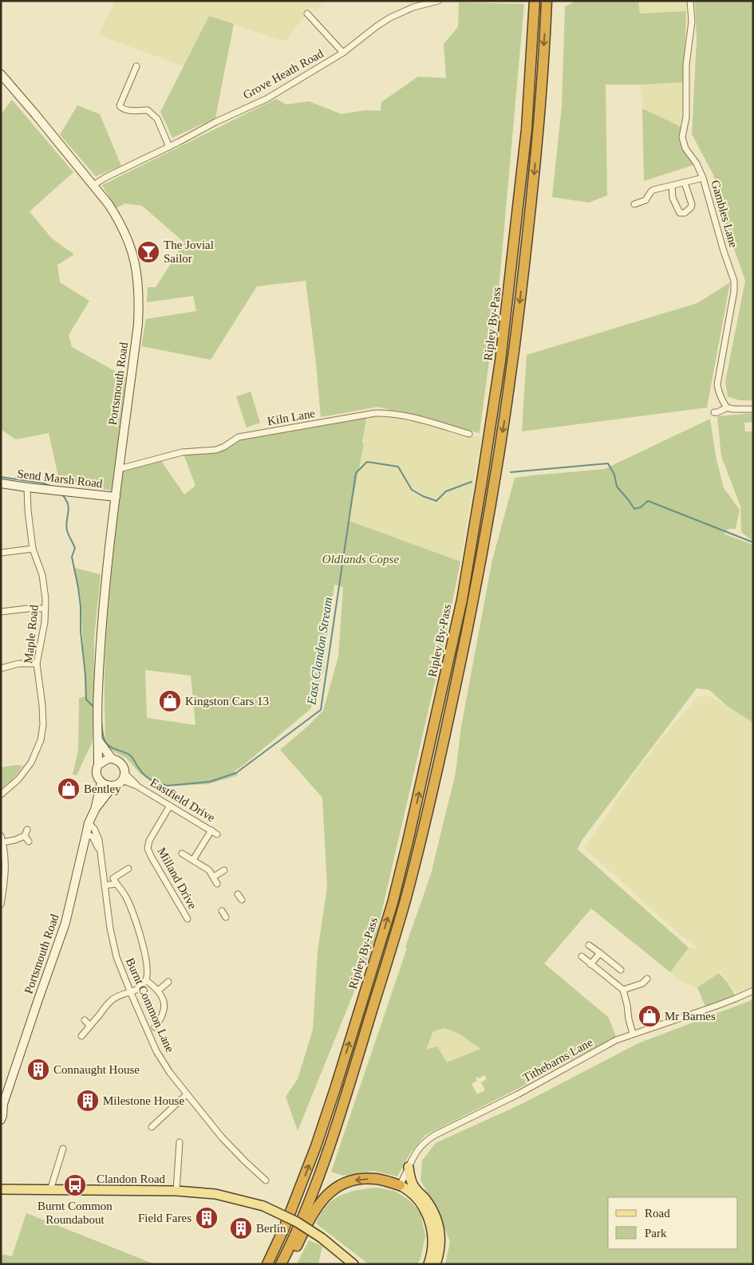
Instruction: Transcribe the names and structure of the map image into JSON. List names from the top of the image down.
{
  "streets": {
    "highway": ["Ripley By-Pass"],
    "main road": ["Portsmouth Road", "Send Marsh Road", "Clandon Road"],
    "street": [
      "Grove Heath Road",
      "Gambles Lane",
      "Kiln Lane",
      "Maple Road",
      "Eastfield Drive",
      "Milland Drive",
      "Burnt Common Lane",
      "Tithebarns Lane"
    ]
  },
  "crossings": [
    ["Grove Heath Road", "Portsmouth Road"],
    ["Portsmouth Road", "Kiln Lane"],
    ["Portsmouth Road", "Send Marsh Road"],
    ["Portsmouth Road", "Eastfield Drive"],
    ["Portsmouth Road", "Burnt Common Lane"],
    ["Send Marsh Road", "Maple Road"],
    ["Eastfield Drive", "Milland Drive"]
  ],
  "water": ["East Clandon Stream"],
  "parks": ["Oldlands Copse"],
  "places": {
    "bar": ["The Jovial Sailor"],
    "shop": ["Kingston Cars 13", "Bentley", "Mr Barnes"],
    "building": [
      "Connaught House",
      "Milestone House",
      "Field Fares",
      "Berlin"
    ],
    "bus stop": ["Burnt Common Roundabout"]
  },
  "legend": ["Road", "Park"]
}
